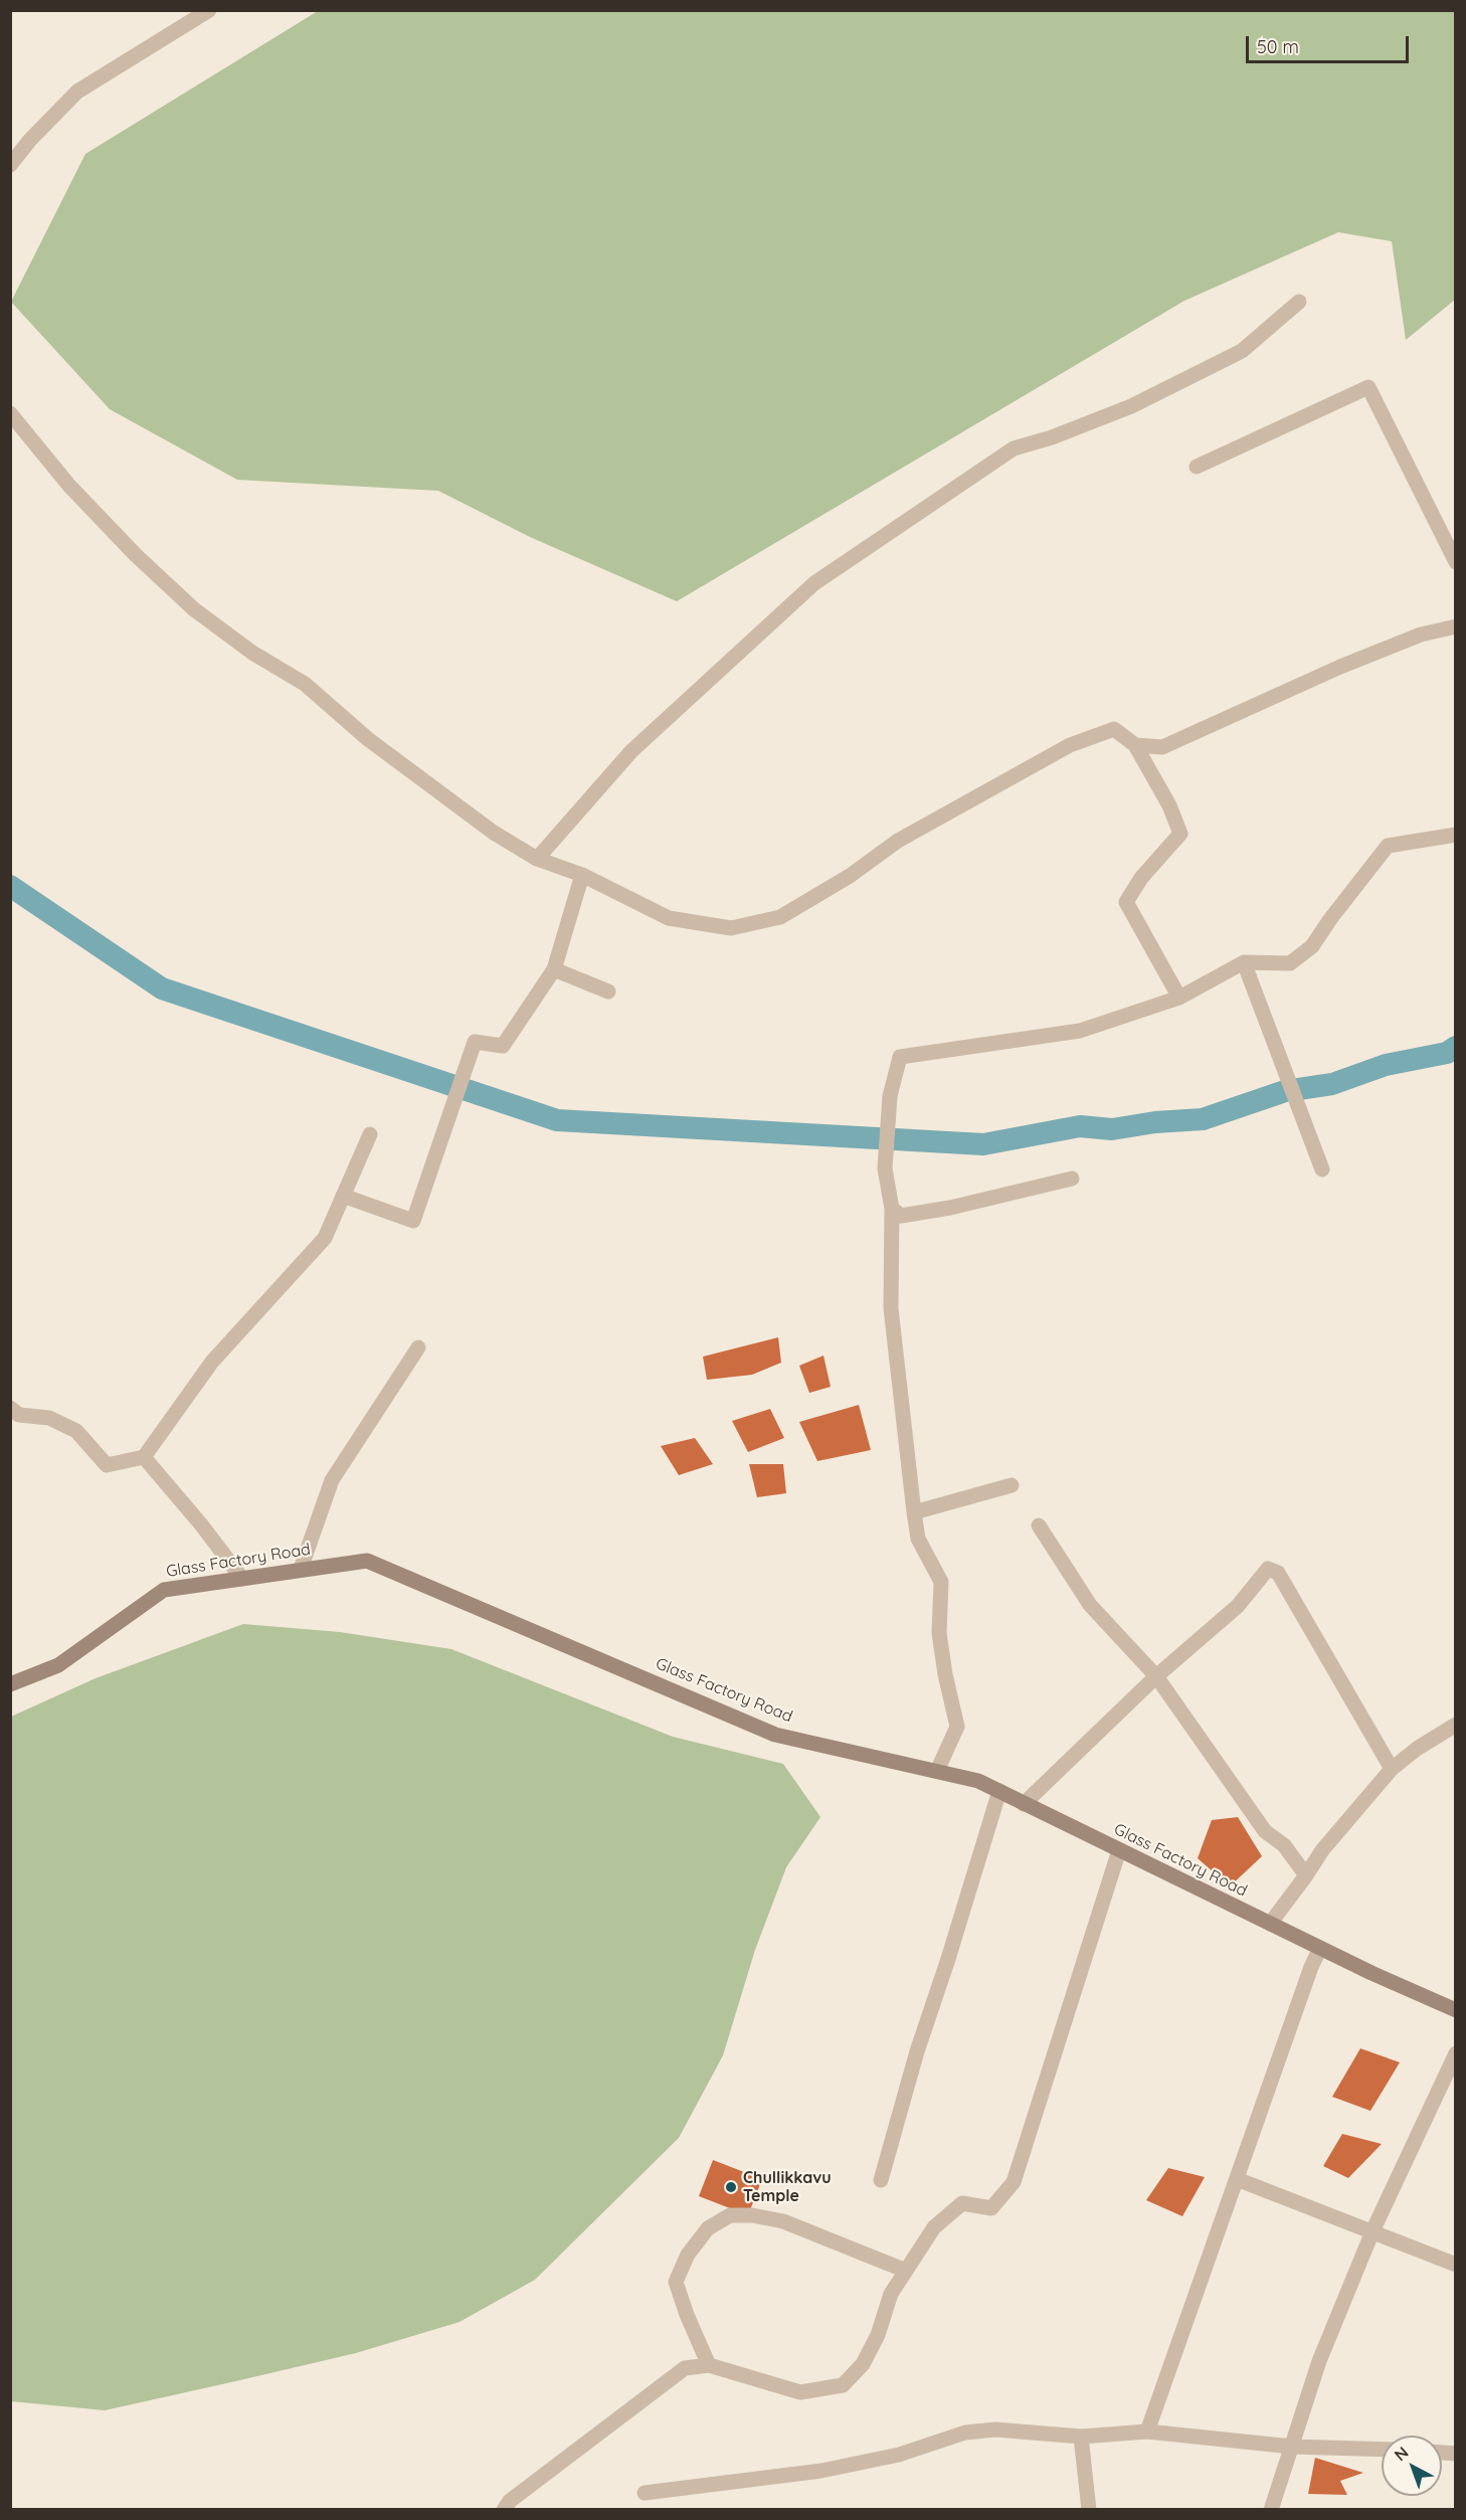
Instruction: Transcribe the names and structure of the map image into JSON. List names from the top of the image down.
{
  "streets": {
    "main road": ["Glass Factory Road"]
  },
  "places": ["Chullikkavu Temple"],
  "scale_bar": "50 m",
  "north": "top left"
}
